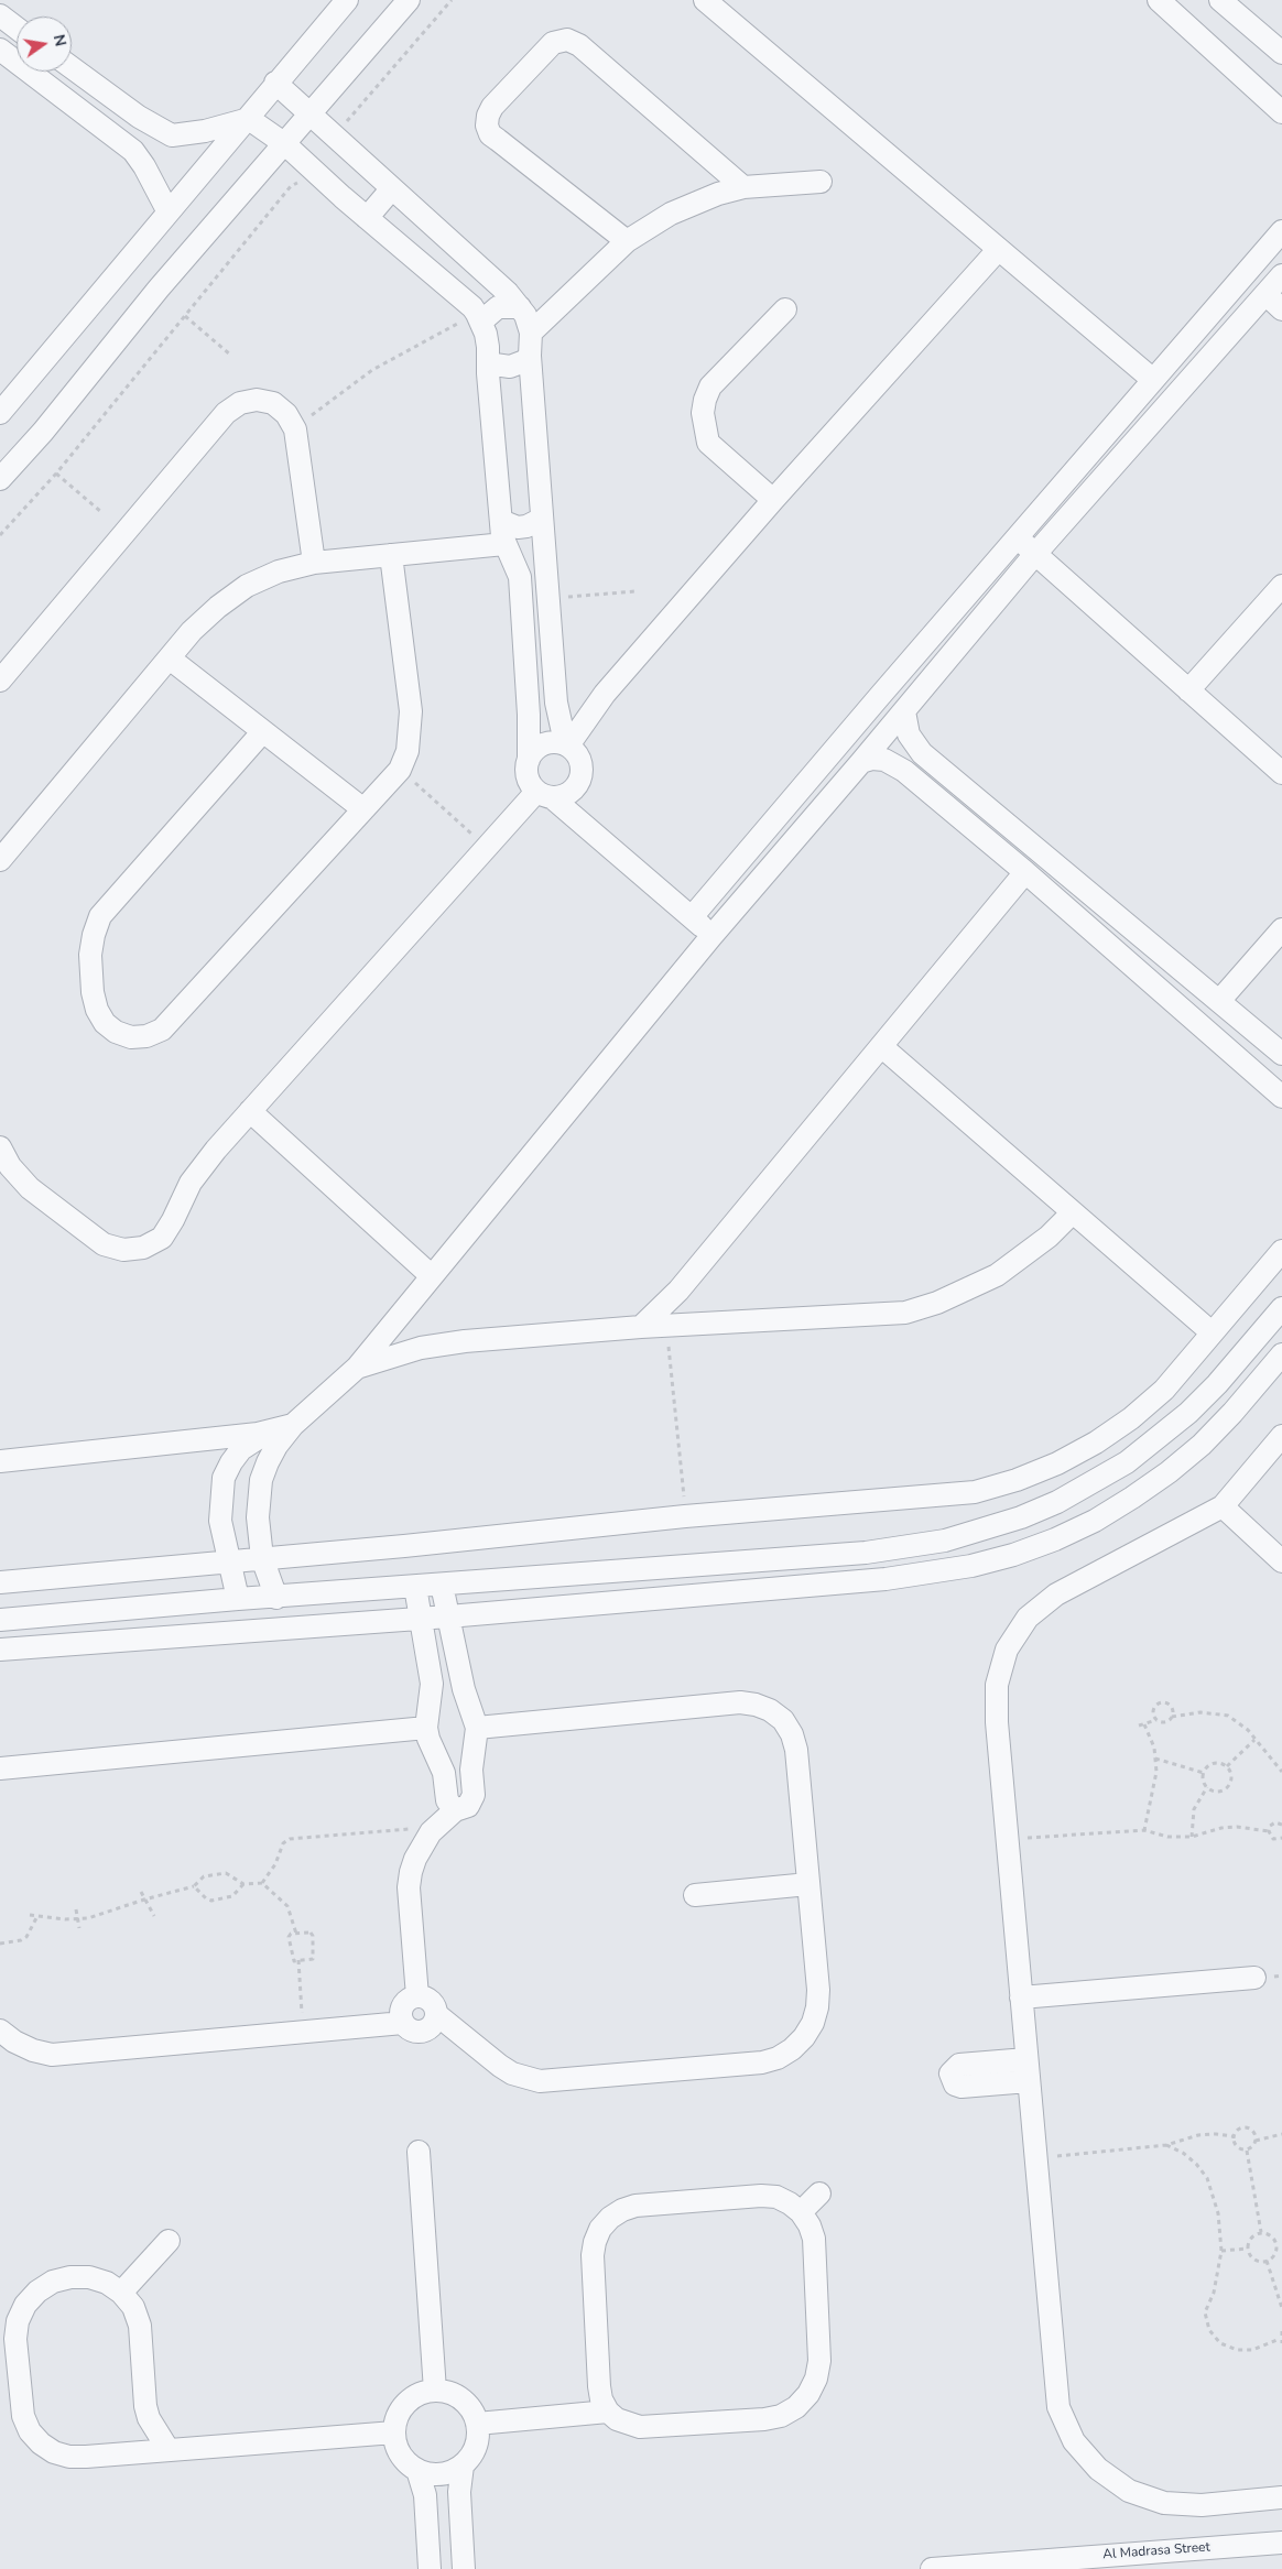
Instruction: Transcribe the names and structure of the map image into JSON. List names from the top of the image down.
{
  "streets": {
    "street": ["Al Madrasa Street"]
  },
  "north": "right"
}
